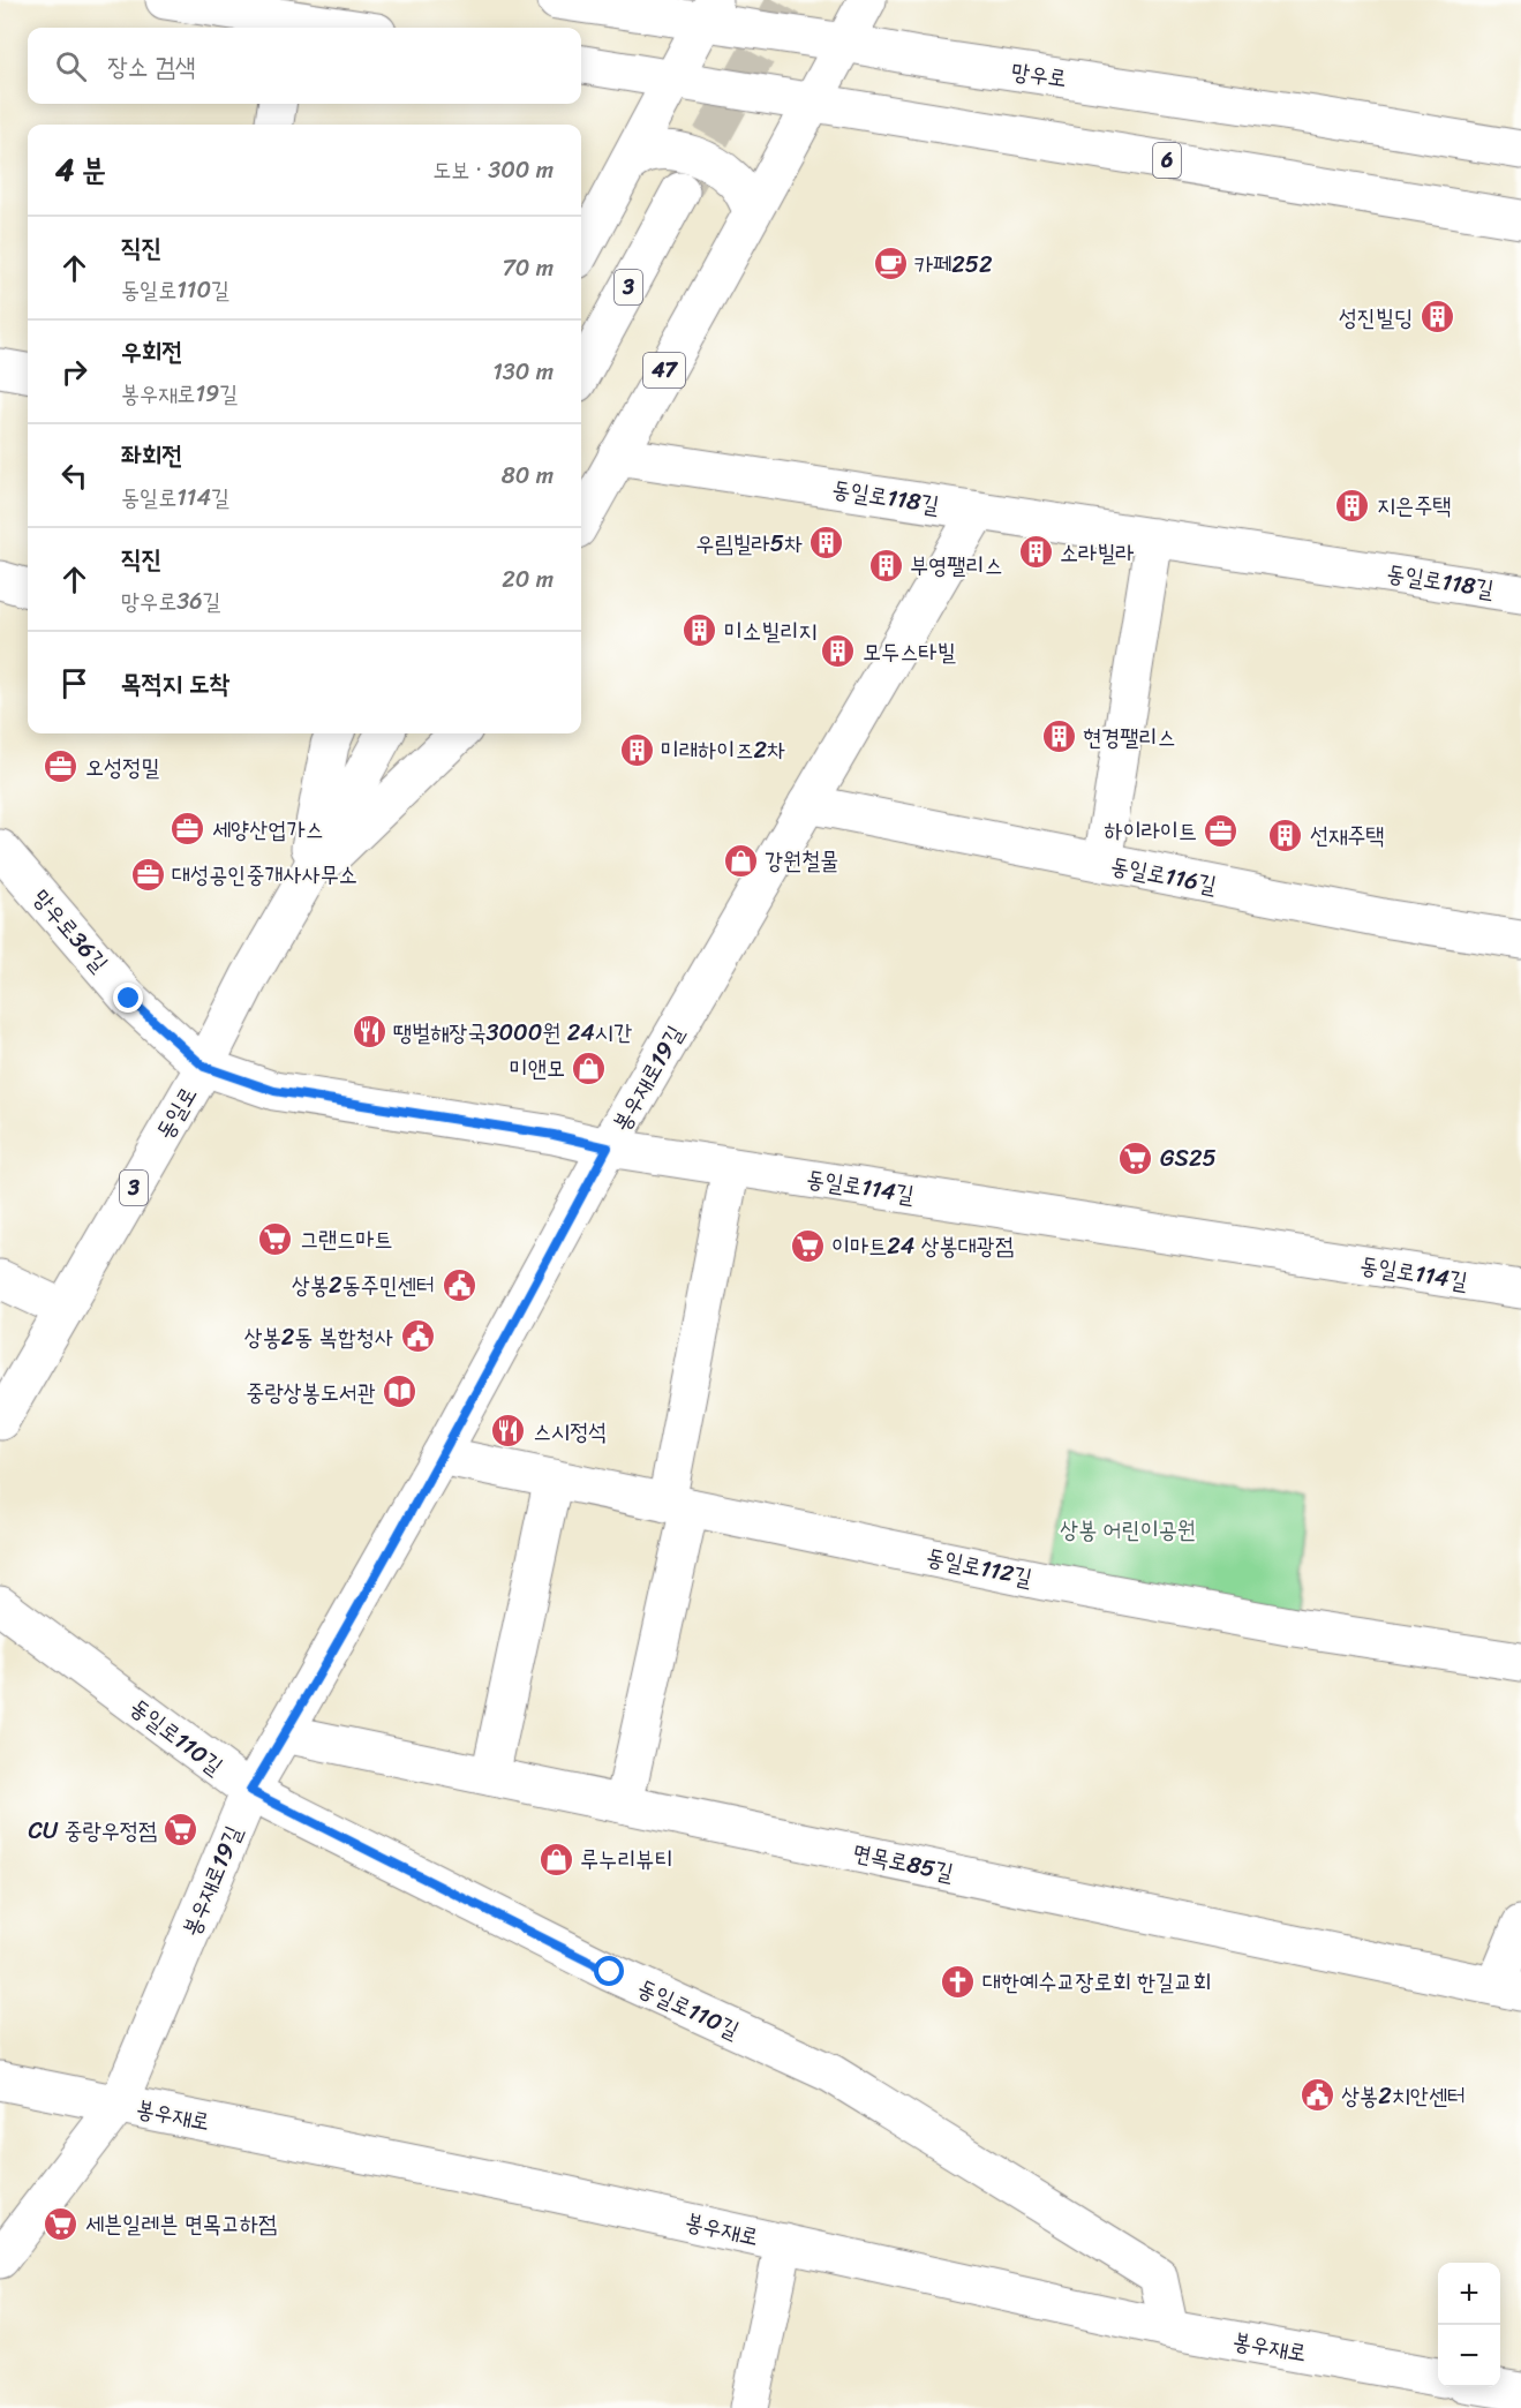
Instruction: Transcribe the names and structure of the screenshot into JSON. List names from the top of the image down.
{
  "streets": {
    "street": [
      "망우로",
      "6",
      "3",
      "47",
      "동일로118길",
      "동일로116길",
      "망우로36길",
      "봉우재로19길",
      "동일로",
      "동일로114길",
      "동일로112길",
      "동일로110길",
      "면목로85길",
      "봉우재로"
    ]
  },
  "crossings": [
    ["망우로", "47"],
    ["6", "47"],
    ["47", "동일로118길"],
    ["동일로118길", "봉우재로19길"],
    ["동일로116길", "봉우재로19길"],
    ["망우로36길", "동일로"],
    ["망우로36길", "동일로114길"],
    ["봉우재로19길", "동일로114길"],
    ["봉우재로19길", "동일로112길"],
    ["봉우재로19길", "동일로110길"],
    ["봉우재로19길", "면목로85길"],
    ["봉우재로19길", "봉우재로"],
    ["동일로", "동일로114길"],
    ["동일로110길", "봉우재로"]
  ],
  "parks": ["상봉 어린이공원"],
  "places": {
    "cafe": ["카페252"],
    "building": [
      "성진빌딩",
      "지은주택",
      "우림빌라5차",
      "소라빌라",
      "부영팰리스",
      "미소빌리지",
      "모두스타빌",
      "현경팰리스",
      "미래하이즈2차",
      "선재주택"
    ],
    "office": [
      "오성정밀",
      "세양산업가스",
      "하이라이트",
      "대성공인중개사사무소"
    ],
    "shop": ["강원철물", "미앤모", "루누리뷰티"],
    "restaurant": ["땡벌해장국3000원 24시간", "스시정석"],
    "supermarket": [
      "GS25",
      "그랜드마트",
      "이마트24 상봉대광점",
      "CU 중랑우정점",
      "세븐일레븐 면목고하점"
    ],
    "public building": ["상봉2동주민센터", "상봉2동 복합청사", "상봉2치안센터"],
    "library": ["중랑상봉도서관"],
    "church": ["대한예수교장로회 한길교회"]
  },
  "page": {
    "search": "장소 검색",
    "heading": ["4 분", "도보 · 300 m"],
    "list": [
      ["직진", "동일로110길", "70 m"],
      ["우회전", "봉우재로19길", "130 m"],
      ["좌회전", "동일로114길", "80 m"],
      ["직진", "망우로36길", "20 m"],
      "목적지 도착"
    ],
    "map_buttons": ["+", "−"]
  }
}
